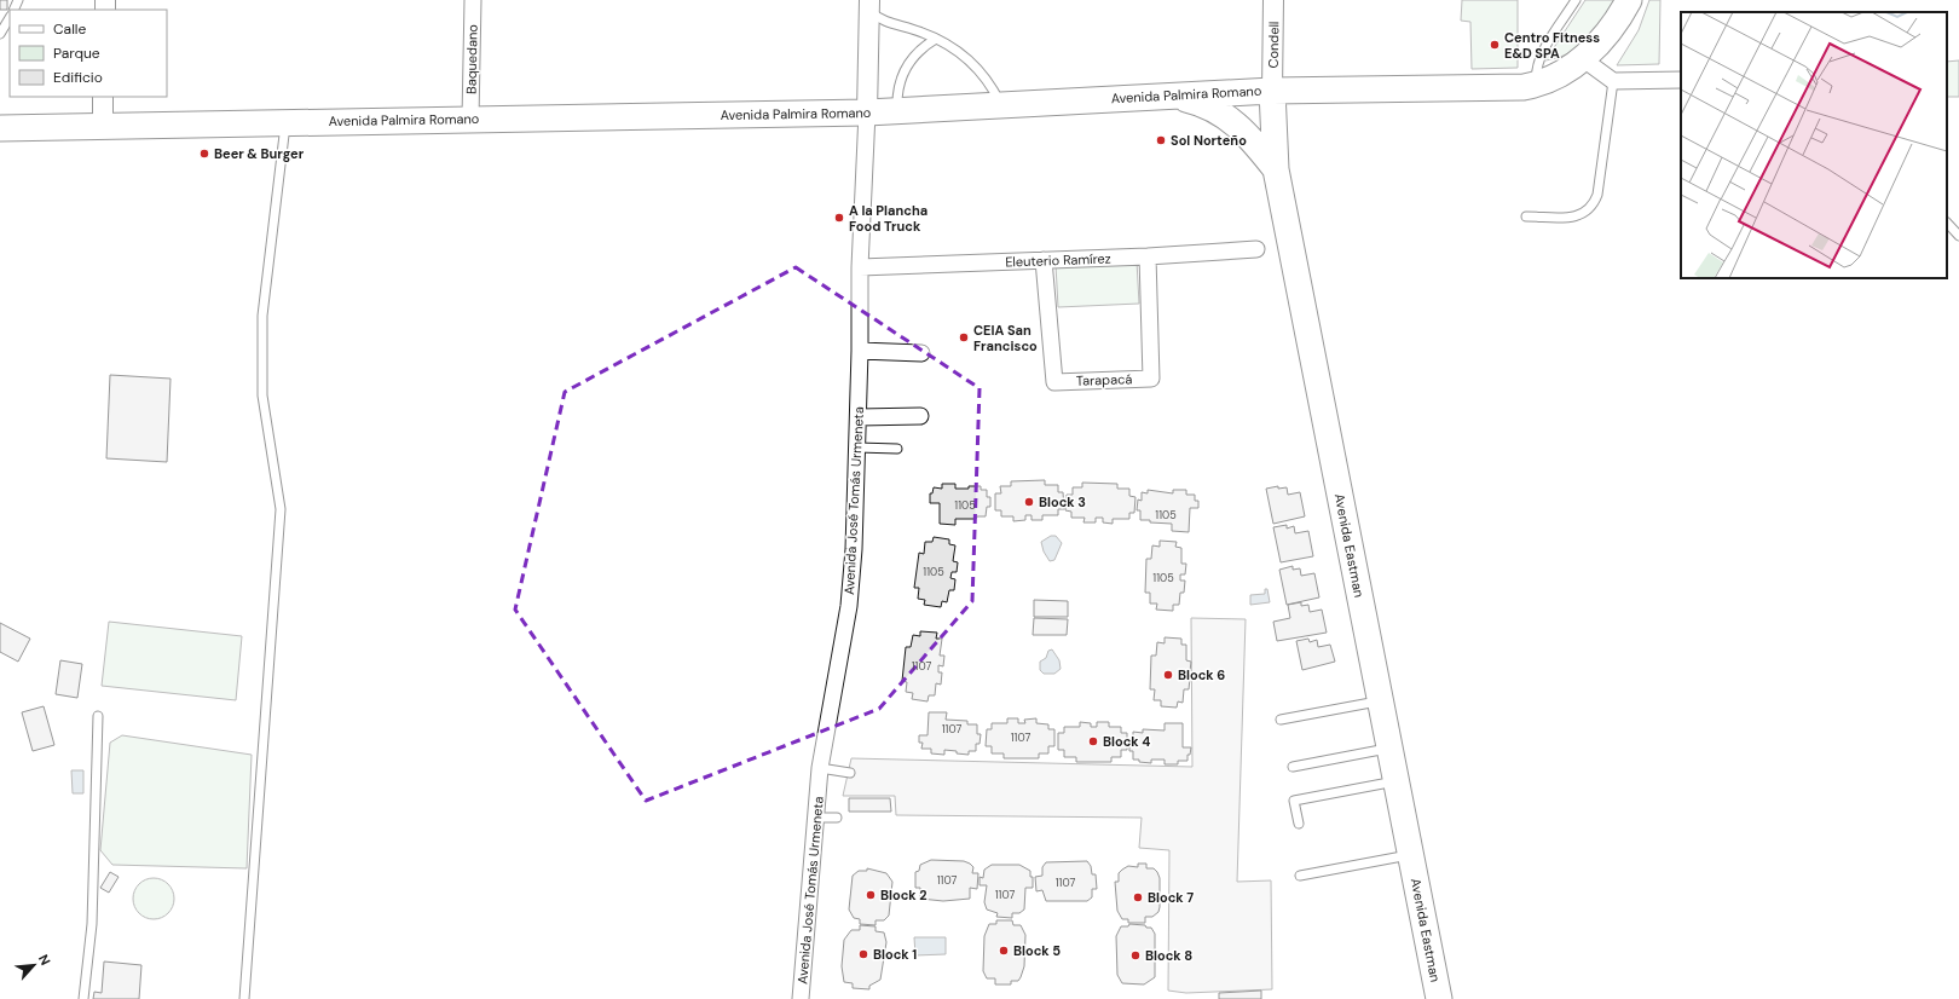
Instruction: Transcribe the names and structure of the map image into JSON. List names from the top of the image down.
{
  "streets": {
    "main road": ["Avenida Palmira Romano", "Avenida Eastman"],
    "street": [
      "Condell",
      "Baquedano",
      "Eleuterio Ramírez",
      "Tarapacá",
      "Avenida José Tomás Urmeneta"
    ]
  },
  "crossings": [
    ["Condell", "Avenida Palmira Romano"],
    ["Condell", "Avenida Eastman"],
    ["Baquedano", "Avenida Palmira Romano"],
    ["Avenida Palmira Romano", "Avenida José Tomás Urmeneta"],
    ["Avenida Palmira Romano", "Avenida Eastman"],
    ["Eleuterio Ramírez", "Tarapacá"],
    ["Eleuterio Ramírez", "Avenida José Tomás Urmeneta"]
  ],
  "places": [
    "Centro Fitness E&D SPA",
    "Sol Norteño",
    "Beer & Burger",
    "A la Plancha Food Truck",
    "CEIA San Francisco",
    "Block 3",
    "Block 6",
    "Block 4",
    "Block 2",
    "Block 7",
    "Block 5",
    "Block 1",
    "Block 8"
  ],
  "house_numbers": [
    "1105",
    "1105",
    "1105",
    "1105",
    "1107",
    "1107",
    "1107",
    "1107",
    "1107",
    "1107"
  ],
  "legend": ["Calle", "Parque", "Edificio"],
  "north": "top right"
}
